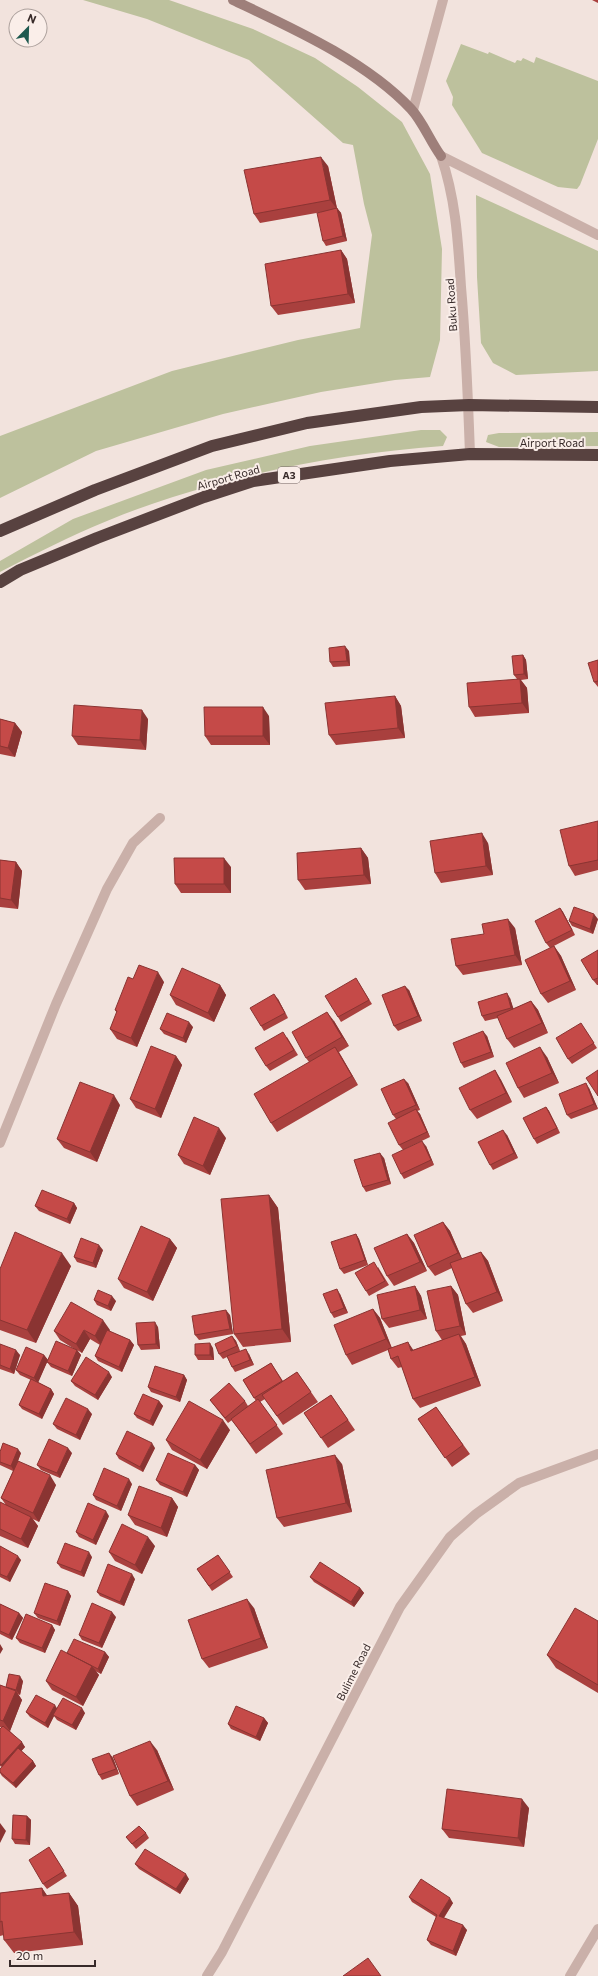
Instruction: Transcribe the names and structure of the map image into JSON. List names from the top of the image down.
{
  "streets": {
    "highway": ["Airport Road", "A3"],
    "street": ["Buku Road", "Bulime Road"]
  },
  "crossings": [
    ["Buku Road", "Airport Road"]
  ],
  "scale_bar": "20 m",
  "north": "top right"
}
